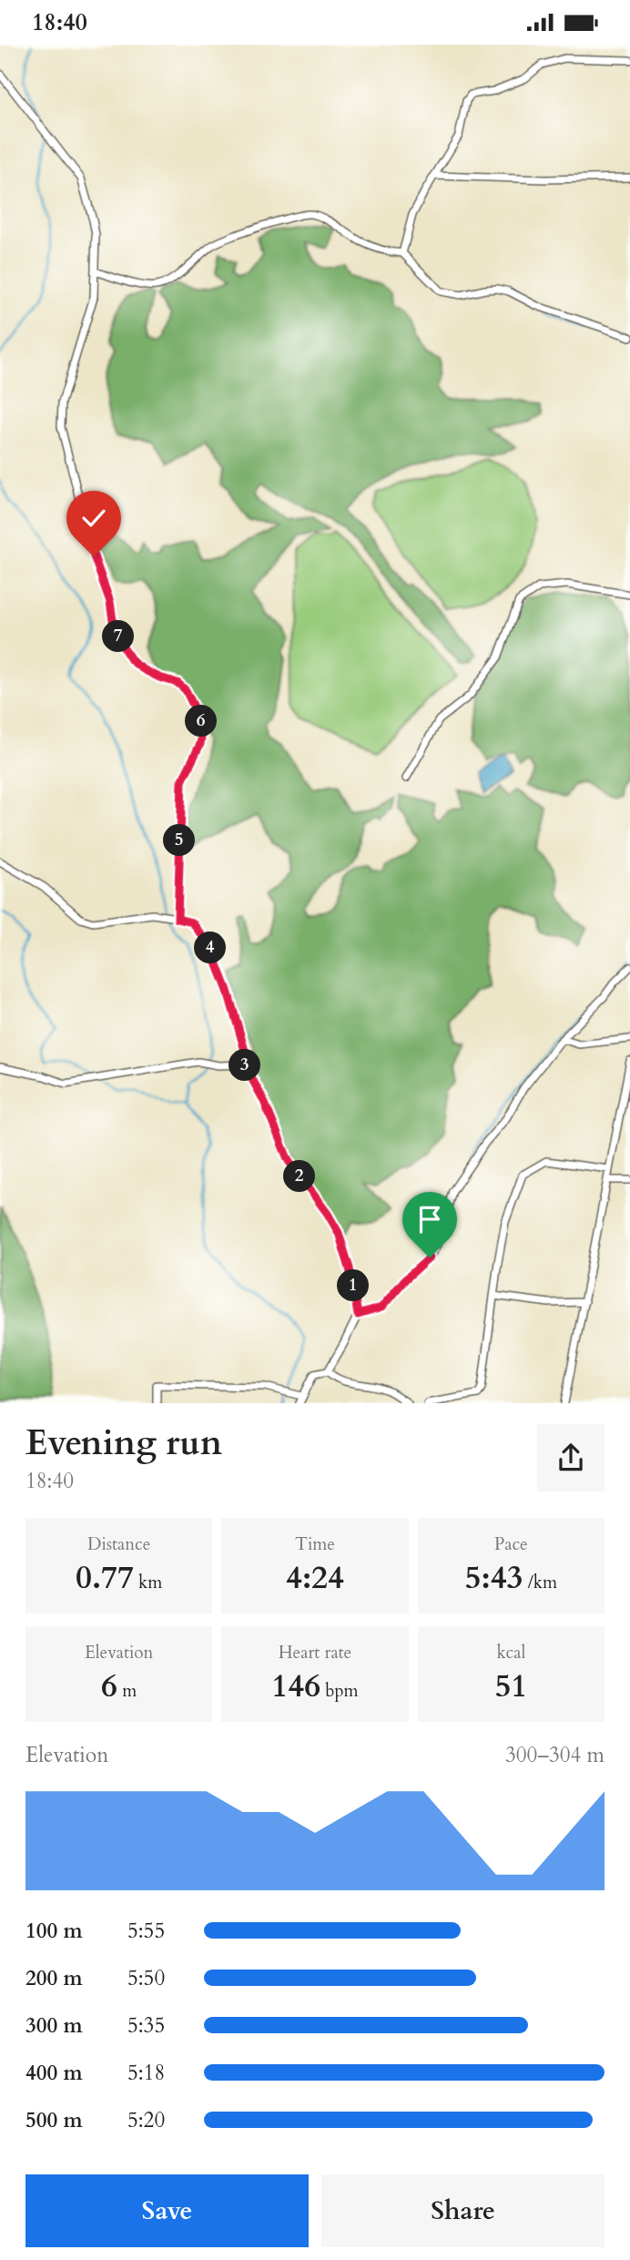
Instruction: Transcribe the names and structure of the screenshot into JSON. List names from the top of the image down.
{
  "page": {
    "status": "18:40",
    "pins": [
      "7",
      "6",
      "5",
      "4",
      "3",
      "2",
      "1"
    ],
    "heading": ["Evening run", "18:40"],
    "stats": [
      ["Distance", "0.77 km"],
      ["Time", "4:24"],
      ["Pace", "5:43 /km"],
      ["Elevation", "6 m"],
      ["Heart rate", "146 bpm"],
      ["kcal", "51"]
    ],
    "chart": ["Elevation", "300–304 m"],
    "list": [
      {
        "name": "100 m",
        "note": "5:55"
      },
      {
        "name": "200 m",
        "note": "5:50"
      },
      {
        "name": "300 m",
        "note": "5:35"
      },
      {
        "name": "400 m",
        "note": "5:18"
      },
      {
        "name": "500 m",
        "note": "5:20"
      }
    ],
    "buttons": ["Save", "Share"]
  }
}
